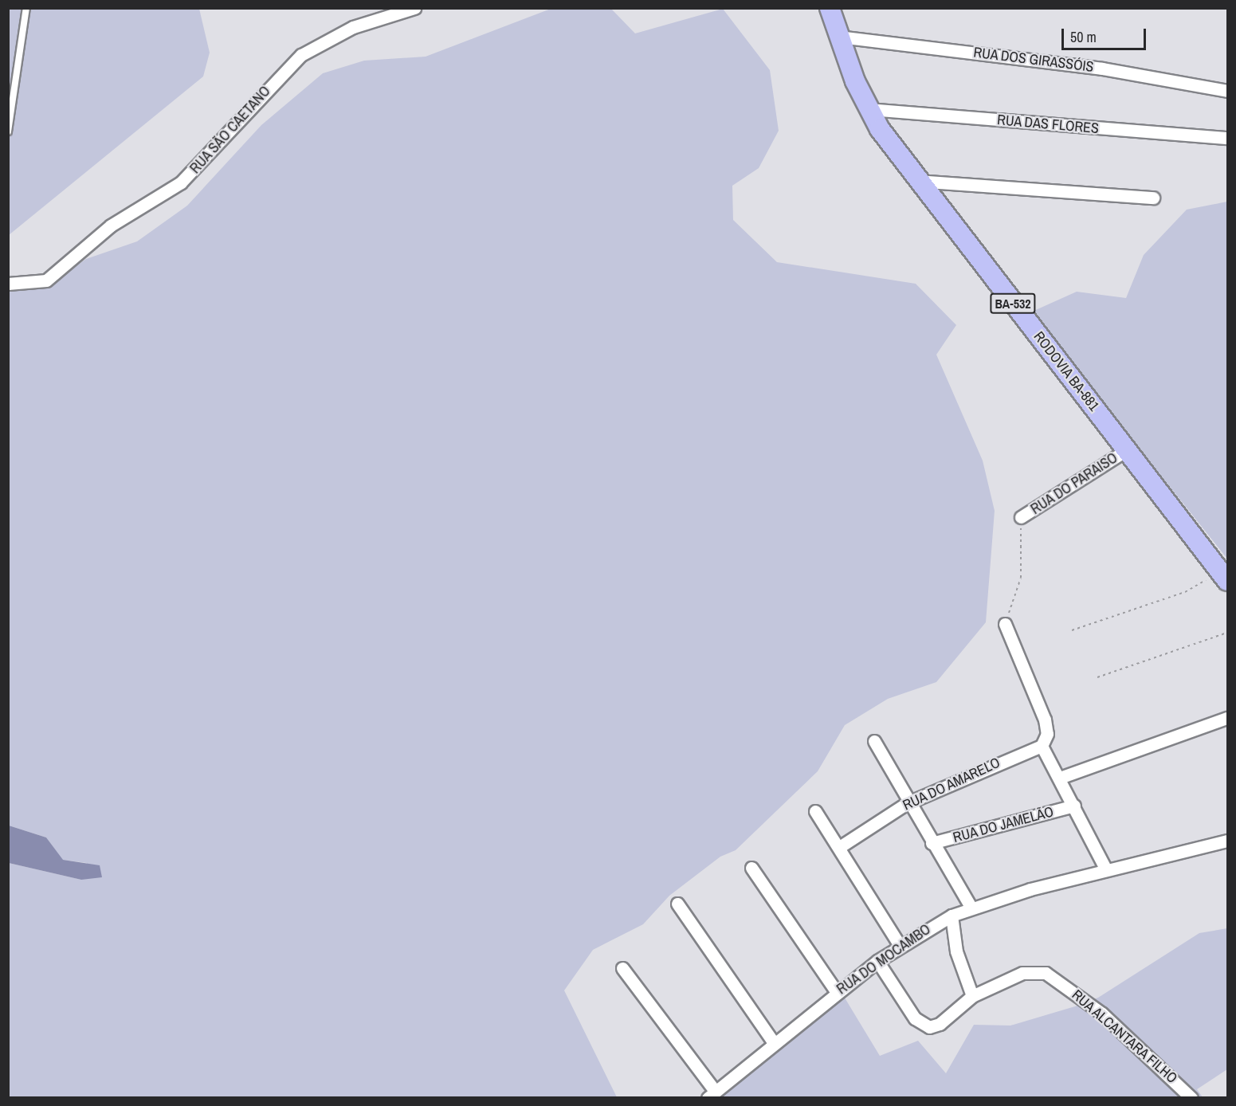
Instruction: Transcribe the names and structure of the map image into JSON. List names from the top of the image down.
{
  "streets": {
    "main road": ["BA-532", "RODOVIA BA-881"],
    "street": [
      "RUA DOS GIRASSÓIS",
      "RUA DAS FLORES",
      "RUA SÃO CAETANO",
      "RUA DO PARAISO",
      "RUA DO AMARELO",
      "RUA DO JAMELÃO",
      "RUA DO MOCAMBO",
      "RUA ALCANTARA FILHO"
    ]
  },
  "crossings": [
    ["RUA DOS GIRASSÓIS", "RODOVIA BA-881"],
    ["RUA DAS FLORES", "RODOVIA BA-881"],
    ["RODOVIA BA-881", "RUA DO PARAISO"],
    ["RUA DO MOCAMBO", "RUA ALCANTARA FILHO"]
  ],
  "scale_bar": "50 m"
}
